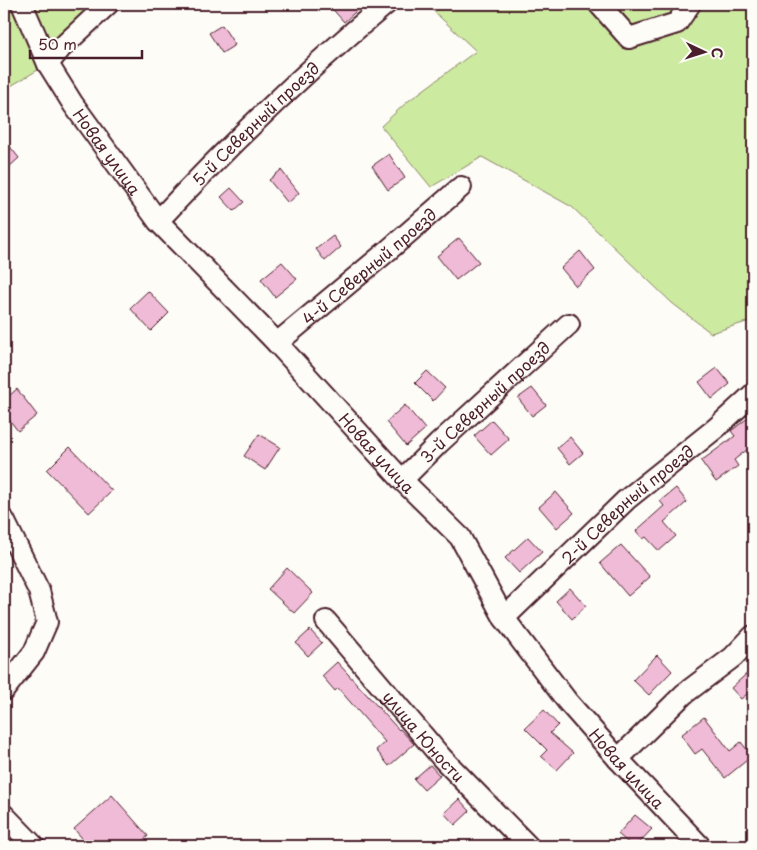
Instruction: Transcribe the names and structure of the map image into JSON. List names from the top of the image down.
{
  "streets": {
    "street": [
      "5-й Северный проезд",
      "Новая улица",
      "4-й Северный проезд",
      "3-й Северный проезд",
      "2-й Северный проезд",
      "улица Юности"
    ]
  },
  "crossings": [
    ["5-й Северный проезд", "Новая улица"],
    ["Новая улица", "4-й Северный проезд"],
    ["Новая улица", "3-й Северный проезд"],
    ["Новая улица", "2-й Северный проезд"]
  ],
  "scale_bar": "50 m",
  "north": "right"
}
